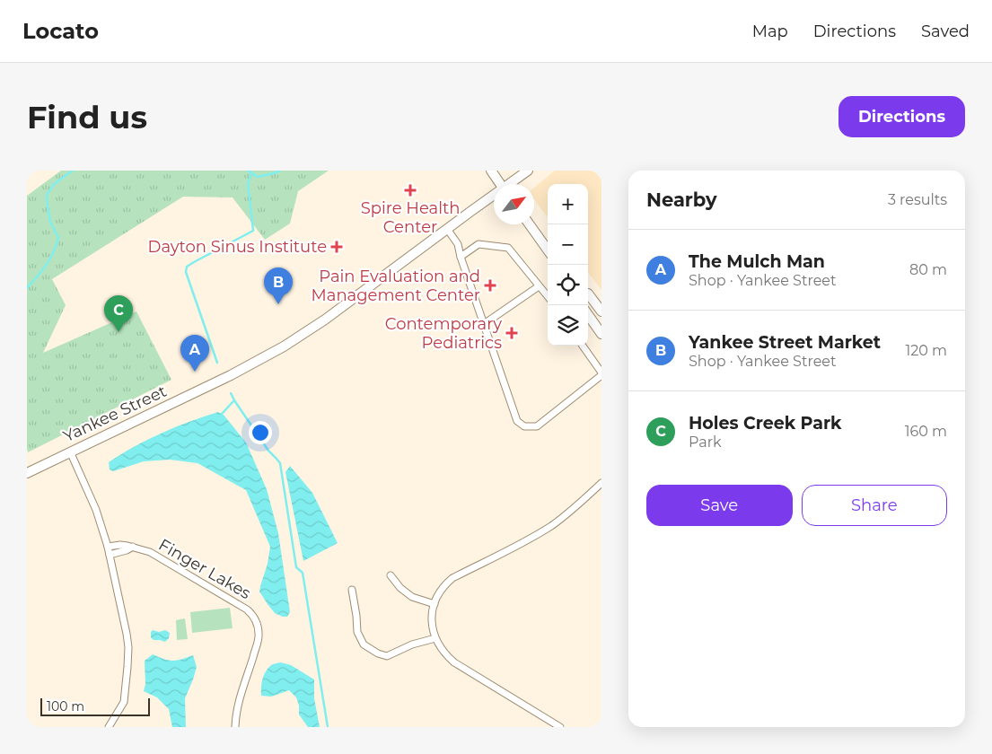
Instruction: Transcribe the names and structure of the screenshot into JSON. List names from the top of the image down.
{
  "streets": {
    "street": ["Yankee Street", "Finger Lakes"]
  },
  "places": {
    "health": [
      "Spire Health Center",
      "Dayton Sinus Institute",
      "Pain Evaluation and Management Center",
      "Contemporary Pediatrics"
    ]
  },
  "scale_bar": "100 m",
  "north": "top right",
  "page": {
    "header": "Locato",
    "nav": ["Map", "Directions", "Saved"],
    "buttons": [
      "Directions",
      ["Save", "Share"]
    ],
    "title": "Find us",
    "heading": ["Nearby", "3 results"],
    "map_buttons": ["+", "−"],
    "list": [
      {
        "mark": "A",
        "name": "The Mulch Man",
        "note": "Shop · Yankee Street",
        "value": "80 m"
      },
      {
        "mark": "B",
        "name": "Yankee Street Market",
        "note": "Shop · Yankee Street",
        "value": "120 m"
      },
      {
        "mark": "C",
        "name": "Holes Creek Park",
        "note": "Park",
        "value": "160 m"
      }
    ],
    "pins": ["B", "C", "A"],
    "scale": "100 m"
  }
}
